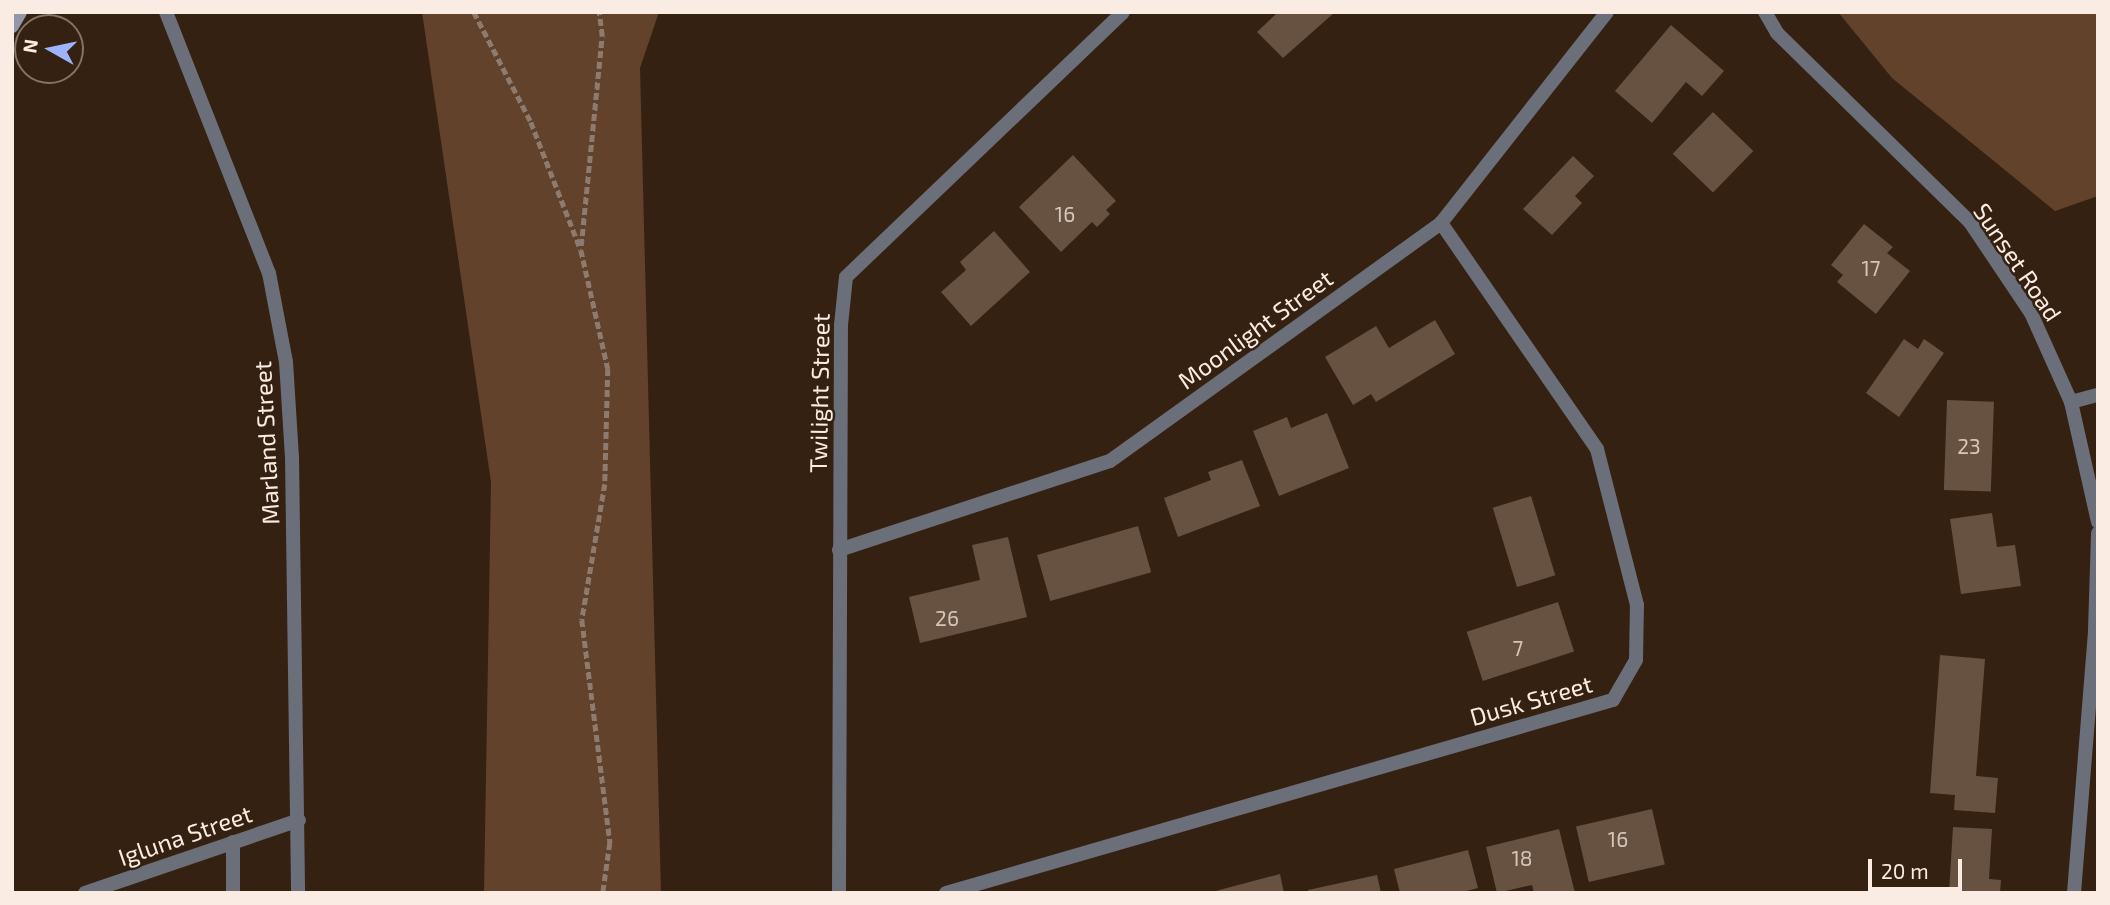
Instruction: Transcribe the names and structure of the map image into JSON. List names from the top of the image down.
{
  "streets": {
    "street": [
      "Sunset Road",
      "Moonlight Street",
      "Twilight Street",
      "Marland Street",
      "Dusk Street",
      "Igluna Street"
    ]
  },
  "crossings": [
    ["Moonlight Street", "Twilight Street"],
    ["Moonlight Street", "Dusk Street"],
    ["Marland Street", "Igluna Street"]
  ],
  "house_numbers": [
    "16",
    "17",
    "23",
    "26",
    "7",
    "16",
    "18"
  ],
  "scale_bar": "20 m",
  "north": "left"
}
